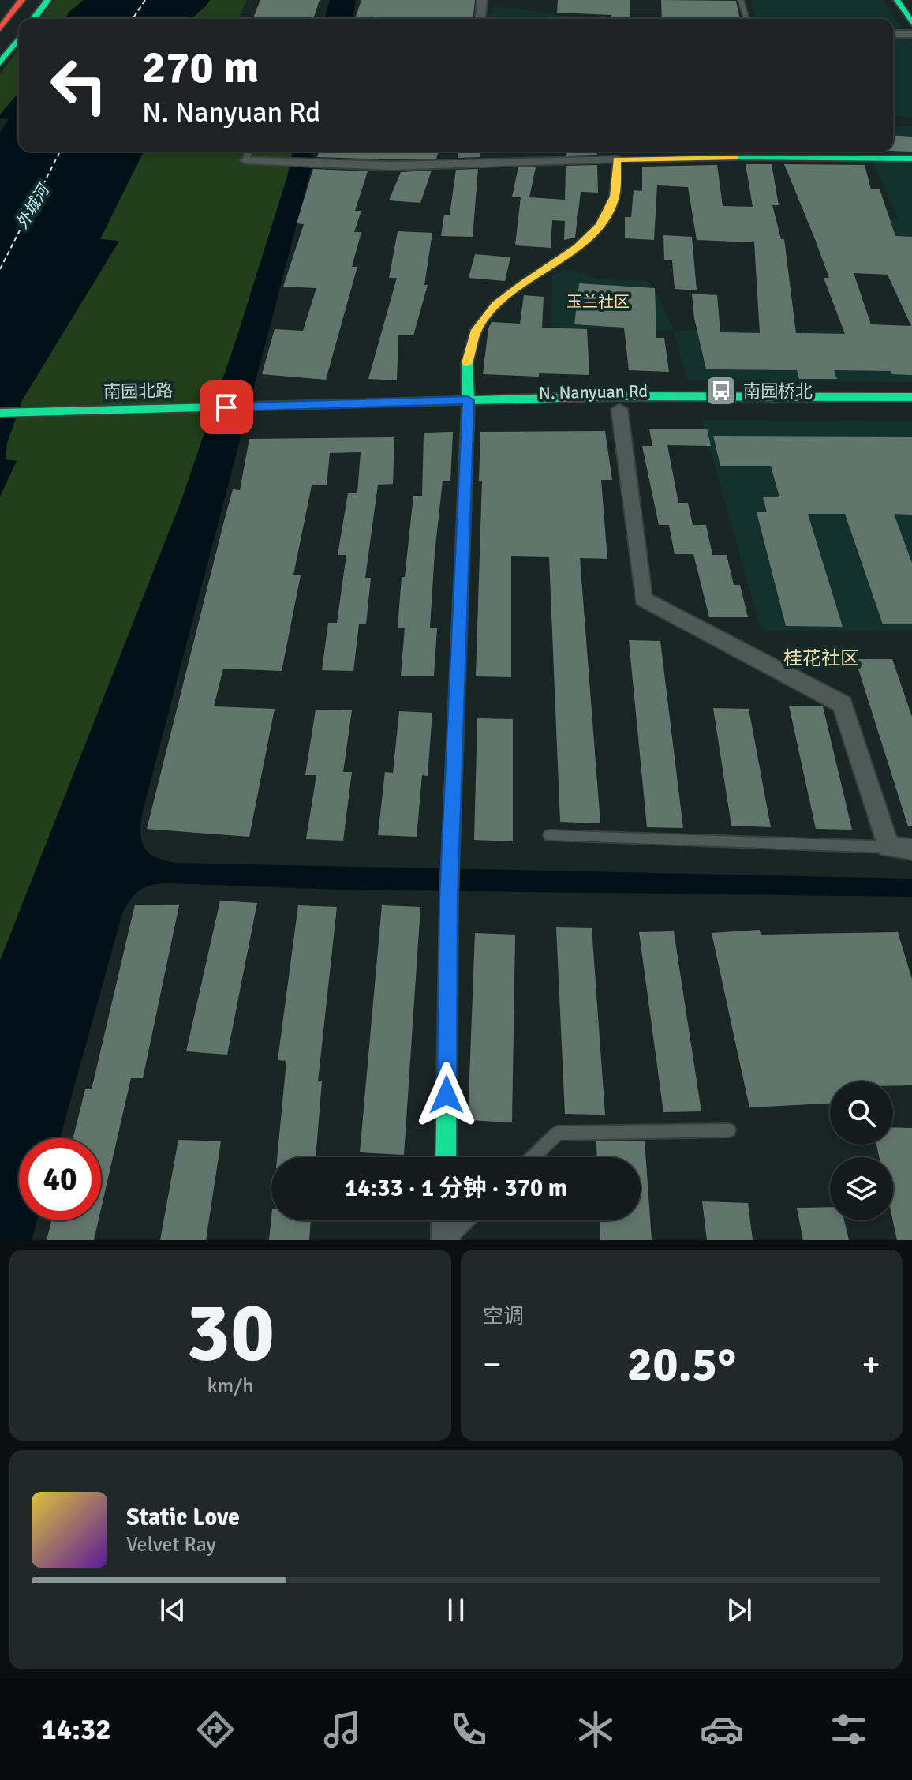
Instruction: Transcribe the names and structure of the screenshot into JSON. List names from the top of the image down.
{
  "streets": {
    "main road": ["南园北路", "N. Nanyuan Rd"]
  },
  "crossings": [
    ["南园北路", "N. Nanyuan Rd"]
  ],
  "districts": ["玉兰社区", "桂花社区"],
  "water": ["外城河"],
  "places": {
    "bus stop": ["南园桥北"]
  },
  "page": {
    "turn": ["270 m", "N. Nanyuan Rd"],
    "limit": "40",
    "trip": "14:33 · 1 分钟 · 370 m",
    "tile": [
      ["30", "km/h"],
      "空调"
    ],
    "heat": ["−", "20.5°", "+"],
    "song": ["Static Love", "Velvet Ray"],
    "tabs": "14:32"
  }
}
